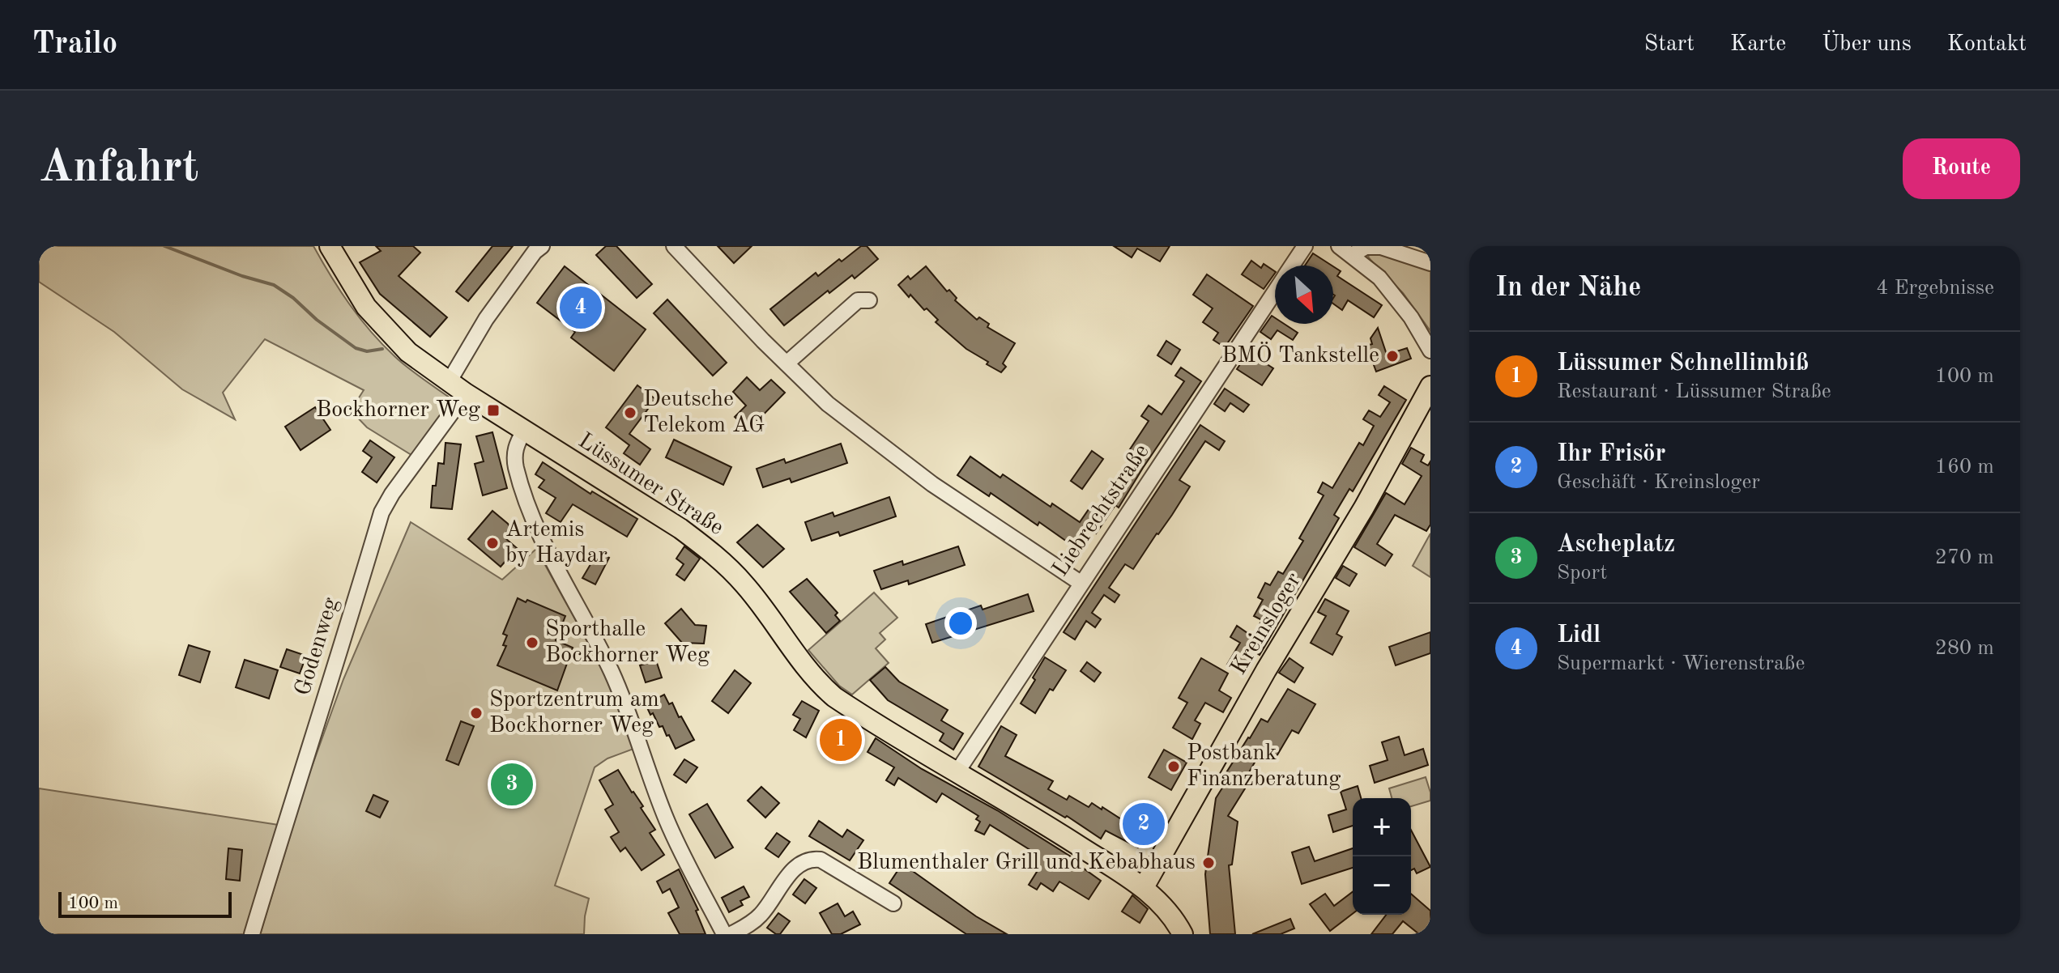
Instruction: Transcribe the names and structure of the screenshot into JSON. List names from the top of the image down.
{
  "streets": {
    "main road": ["Lüssumer Straße", "Kreinsloger"],
    "street": ["Liebrechtstraße", "Godenweg"]
  },
  "crossings": [
    ["Lüssumer Straße", "Liebrechtstraße"],
    ["Lüssumer Straße", "Kreinsloger"],
    ["Lüssumer Straße", "Godenweg"]
  ],
  "places": {
    "other": [
      "BMÖ Tankstelle",
      "Deutsche Telekom AG",
      "Artemis by Haydar",
      "Sporthalle Bockhorner Weg",
      "Sportzentrum am Bockhorner Weg",
      "Postbank Finanzberatung",
      "Blumenthaler Grill und Kebabhaus"
    ],
    "transit": ["Bockhorner Weg"]
  },
  "scale_bar": "100 m",
  "north": "bottom right",
  "page": {
    "header": "Trailo",
    "nav": [
      "Start",
      "Karte",
      "Über uns",
      "Kontakt"
    ],
    "buttons": "Route",
    "title": "Anfahrt",
    "heading": ["In der Nähe", "4 Ergebnisse"],
    "pins": [
      "4",
      "1",
      "3",
      "2"
    ],
    "list": [
      {
        "mark": "1",
        "name": "Lüssumer Schnellimbiß",
        "note": "Restaurant · Lüssumer Straße",
        "value": "100 m"
      },
      {
        "mark": "2",
        "name": "Ihr Frisör",
        "note": "Geschäft · Kreinsloger",
        "value": "160 m"
      },
      {
        "mark": "3",
        "name": "Ascheplatz",
        "note": "Sport",
        "value": "270 m"
      },
      {
        "mark": "4",
        "name": "Lidl",
        "note": "Supermarkt · Wierenstraße",
        "value": "280 m"
      }
    ],
    "map_buttons": ["+", "−"],
    "scale": "100 m"
  }
}
